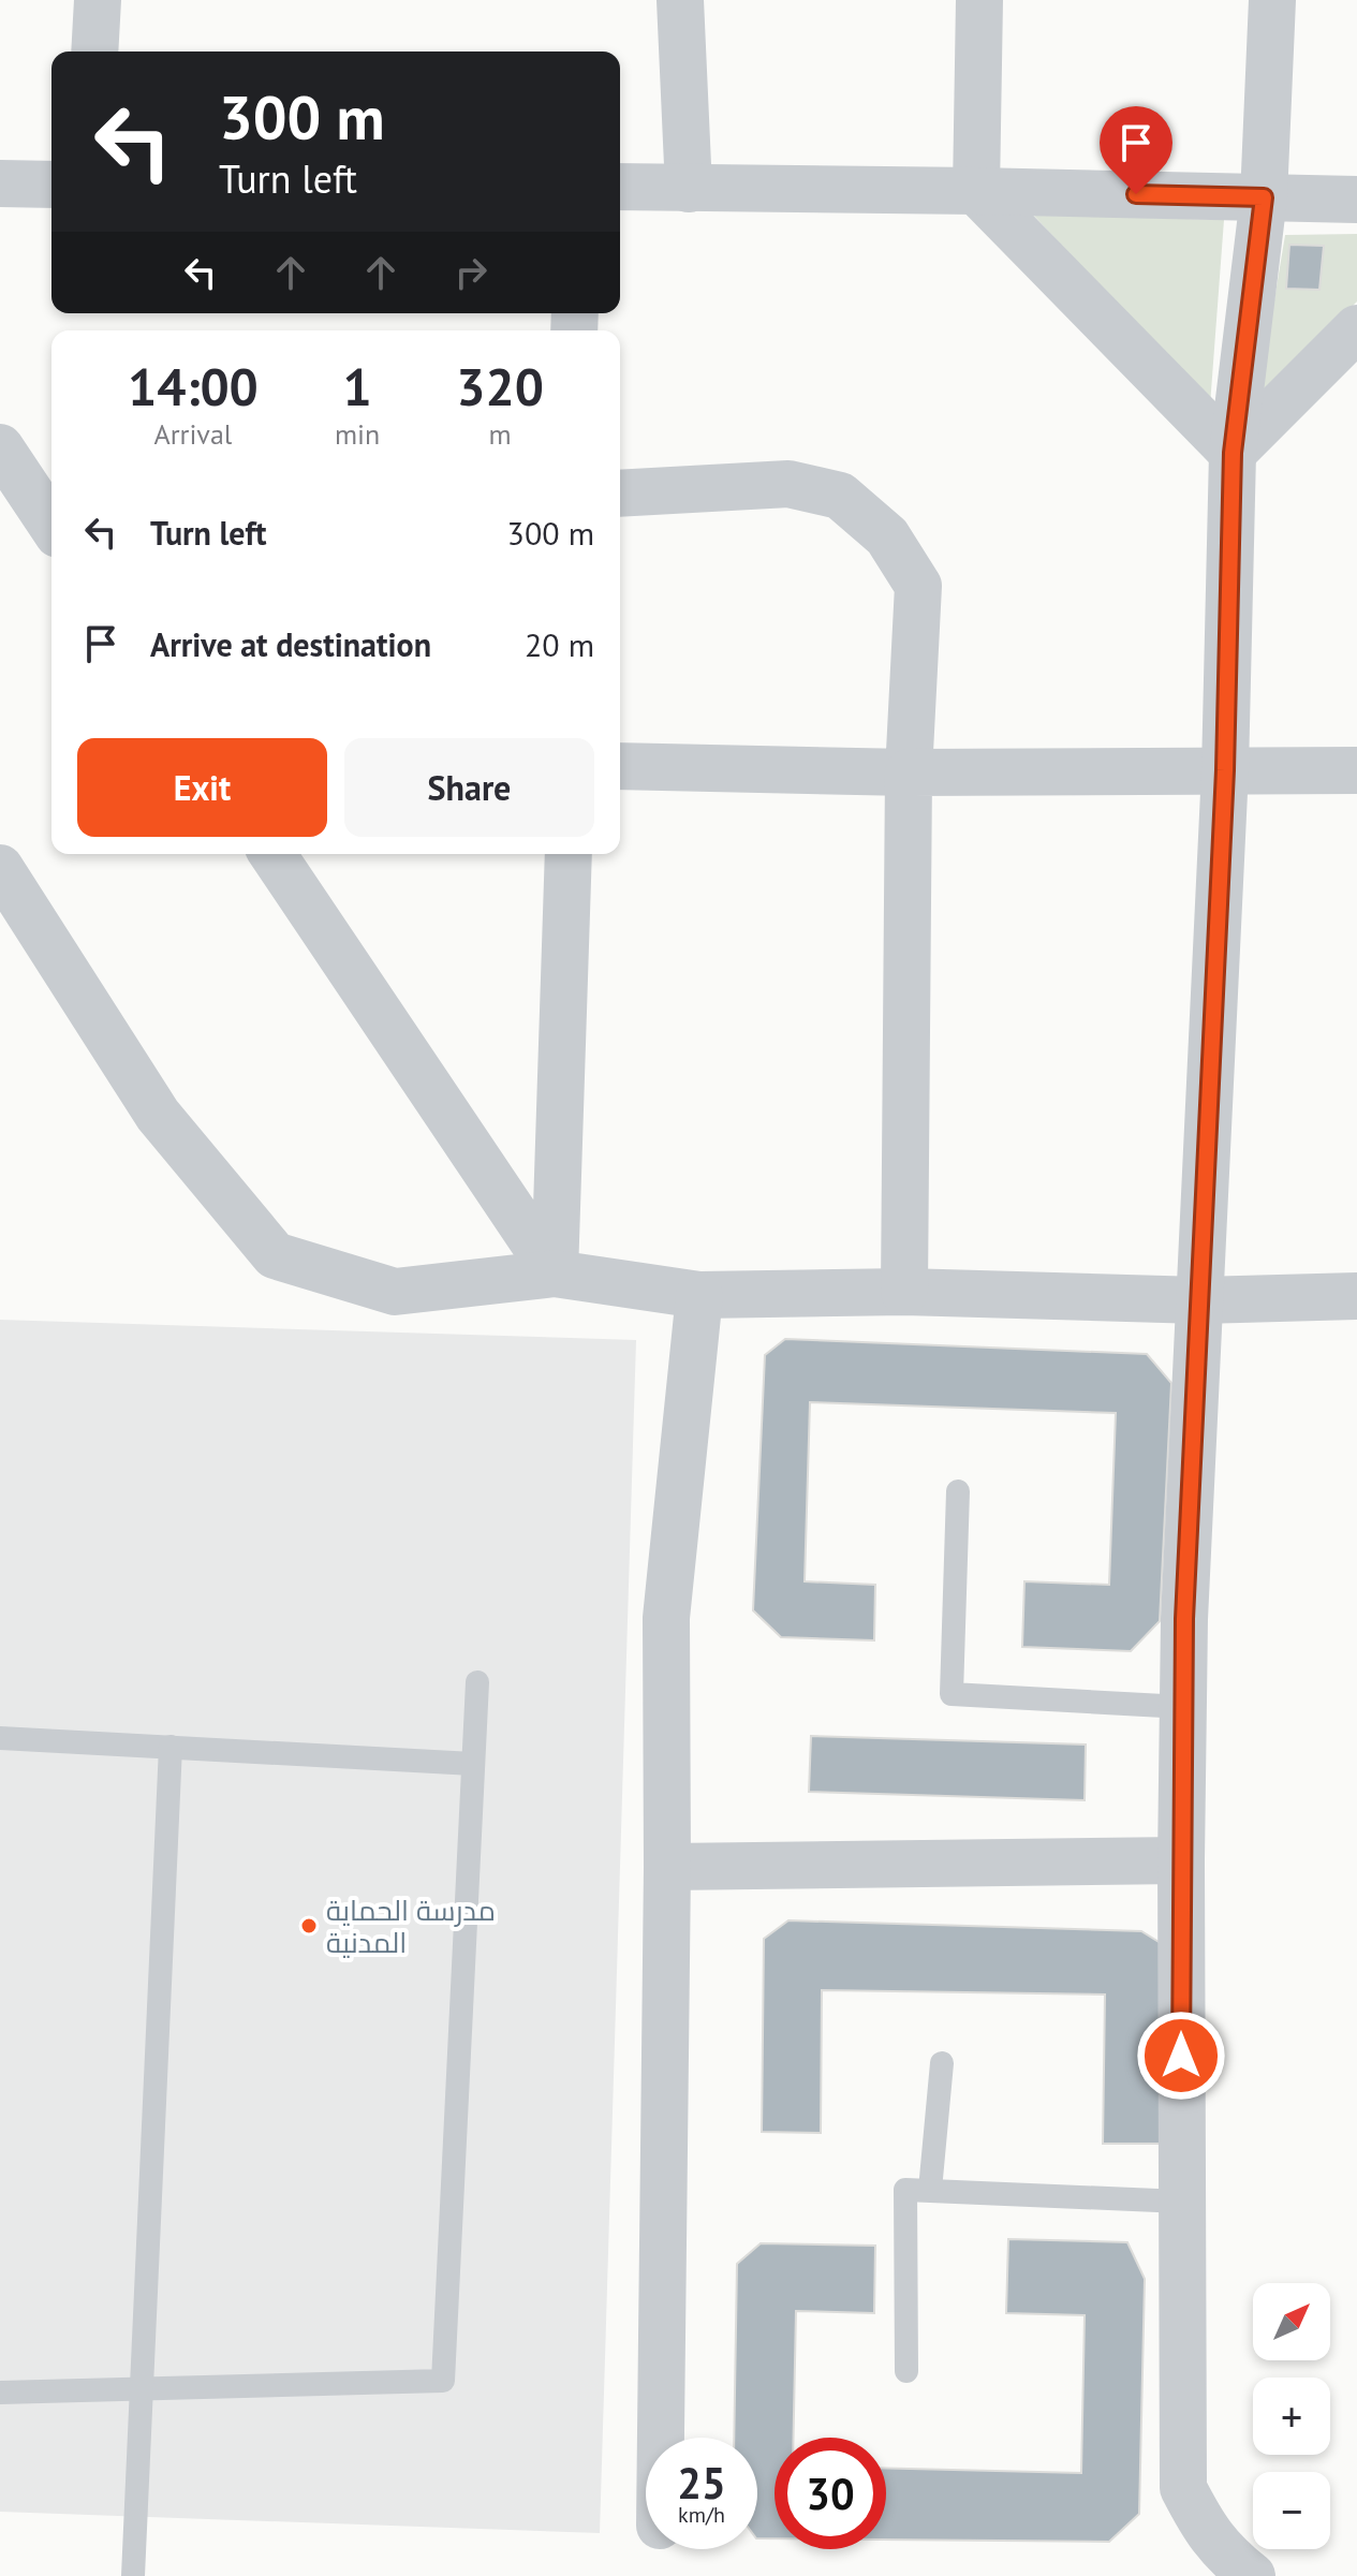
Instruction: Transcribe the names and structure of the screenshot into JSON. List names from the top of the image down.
{
  "places": ["مدرسة الحماية المدنية"],
  "north": "top right",
  "page": {
    "turn": ["300 m", "Turn left"],
    "eta": [
      "14:00",
      "Arrival",
      "1",
      "min",
      "320",
      "m"
    ],
    "list": [
      {
        "name": "Turn left",
        "value": "300 m"
      },
      {
        "name": "Arrive at destination",
        "value": "20 m"
      }
    ],
    "buttons": ["Exit", "Share"],
    "map_buttons": ["+", "−"],
    "speed": "25 km/h",
    "limit": "30"
  }
}
